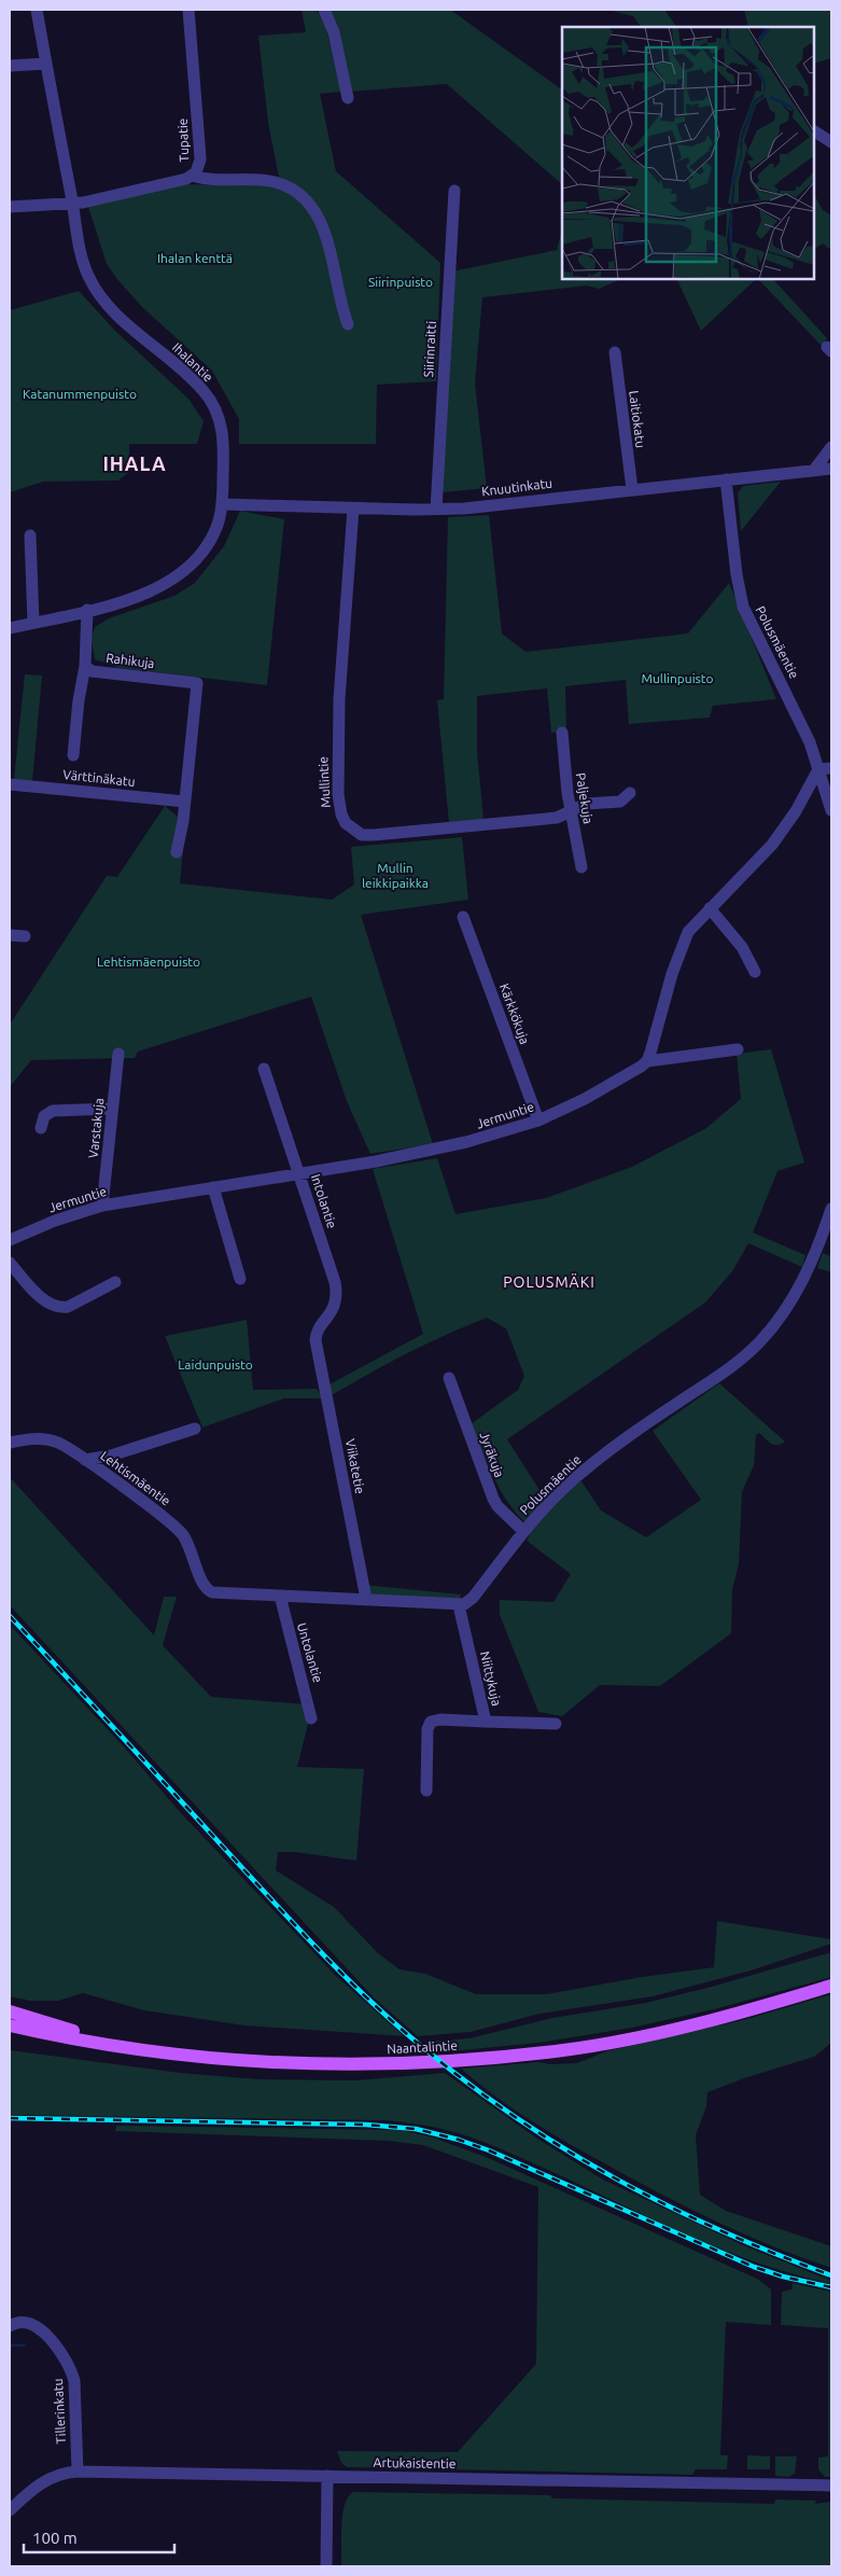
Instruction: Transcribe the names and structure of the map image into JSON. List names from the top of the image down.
{
  "streets": {
    "main road": ["Naantalintie"],
    "street": [
      "Tupatie",
      "Siirinraitti",
      "Ihalantie",
      "Laitiokatu",
      "Knuutinkatu",
      "Polusmäentie",
      "Rahikuja",
      "Värttinäkatu",
      "Mullintie",
      "Paljekuja",
      "Kärkkökuja",
      "Jermuntie",
      "Varstakuja",
      "Intolantie",
      "Jyräkuja",
      "Viikatetie",
      "Lehtismäentie",
      "Untolantie",
      "Niittykuja",
      "Tillerinkatu",
      "Artukaistentie"
    ]
  },
  "crossings": [
    ["Tupatie", "Ihalantie"],
    ["Siirinraitti", "Knuutinkatu"],
    ["Ihalantie", "Knuutinkatu"],
    ["Ihalantie", "Rahikuja"],
    ["Laitiokatu", "Knuutinkatu"],
    ["Knuutinkatu", "Polusmäentie"],
    ["Knuutinkatu", "Mullintie"],
    ["Polusmäentie", "Jyräkuja"],
    ["Polusmäentie", "Niittykuja"],
    ["Rahikuja", "Värttinäkatu"],
    ["Mullintie", "Paljekuja"],
    ["Kärkkökuja", "Jermuntie"],
    ["Jermuntie", "Varstakuja"],
    ["Jermuntie", "Intolantie"],
    ["Intolantie", "Viikatetie"],
    ["Lehtismäentie", "Untolantie"],
    ["Tillerinkatu", "Artukaistentie"]
  ],
  "districts": ["IHALA", "POLUSMÄKI"],
  "parks": [
    "Ihalan kenttä",
    "Siirinpuisto",
    "Katanummenpuisto",
    "Mullinpuisto",
    "Mullin leikkipaikka",
    "Lehtismäenpuisto",
    "Laidunpuisto"
  ],
  "scale_bar": "100 m"
}
